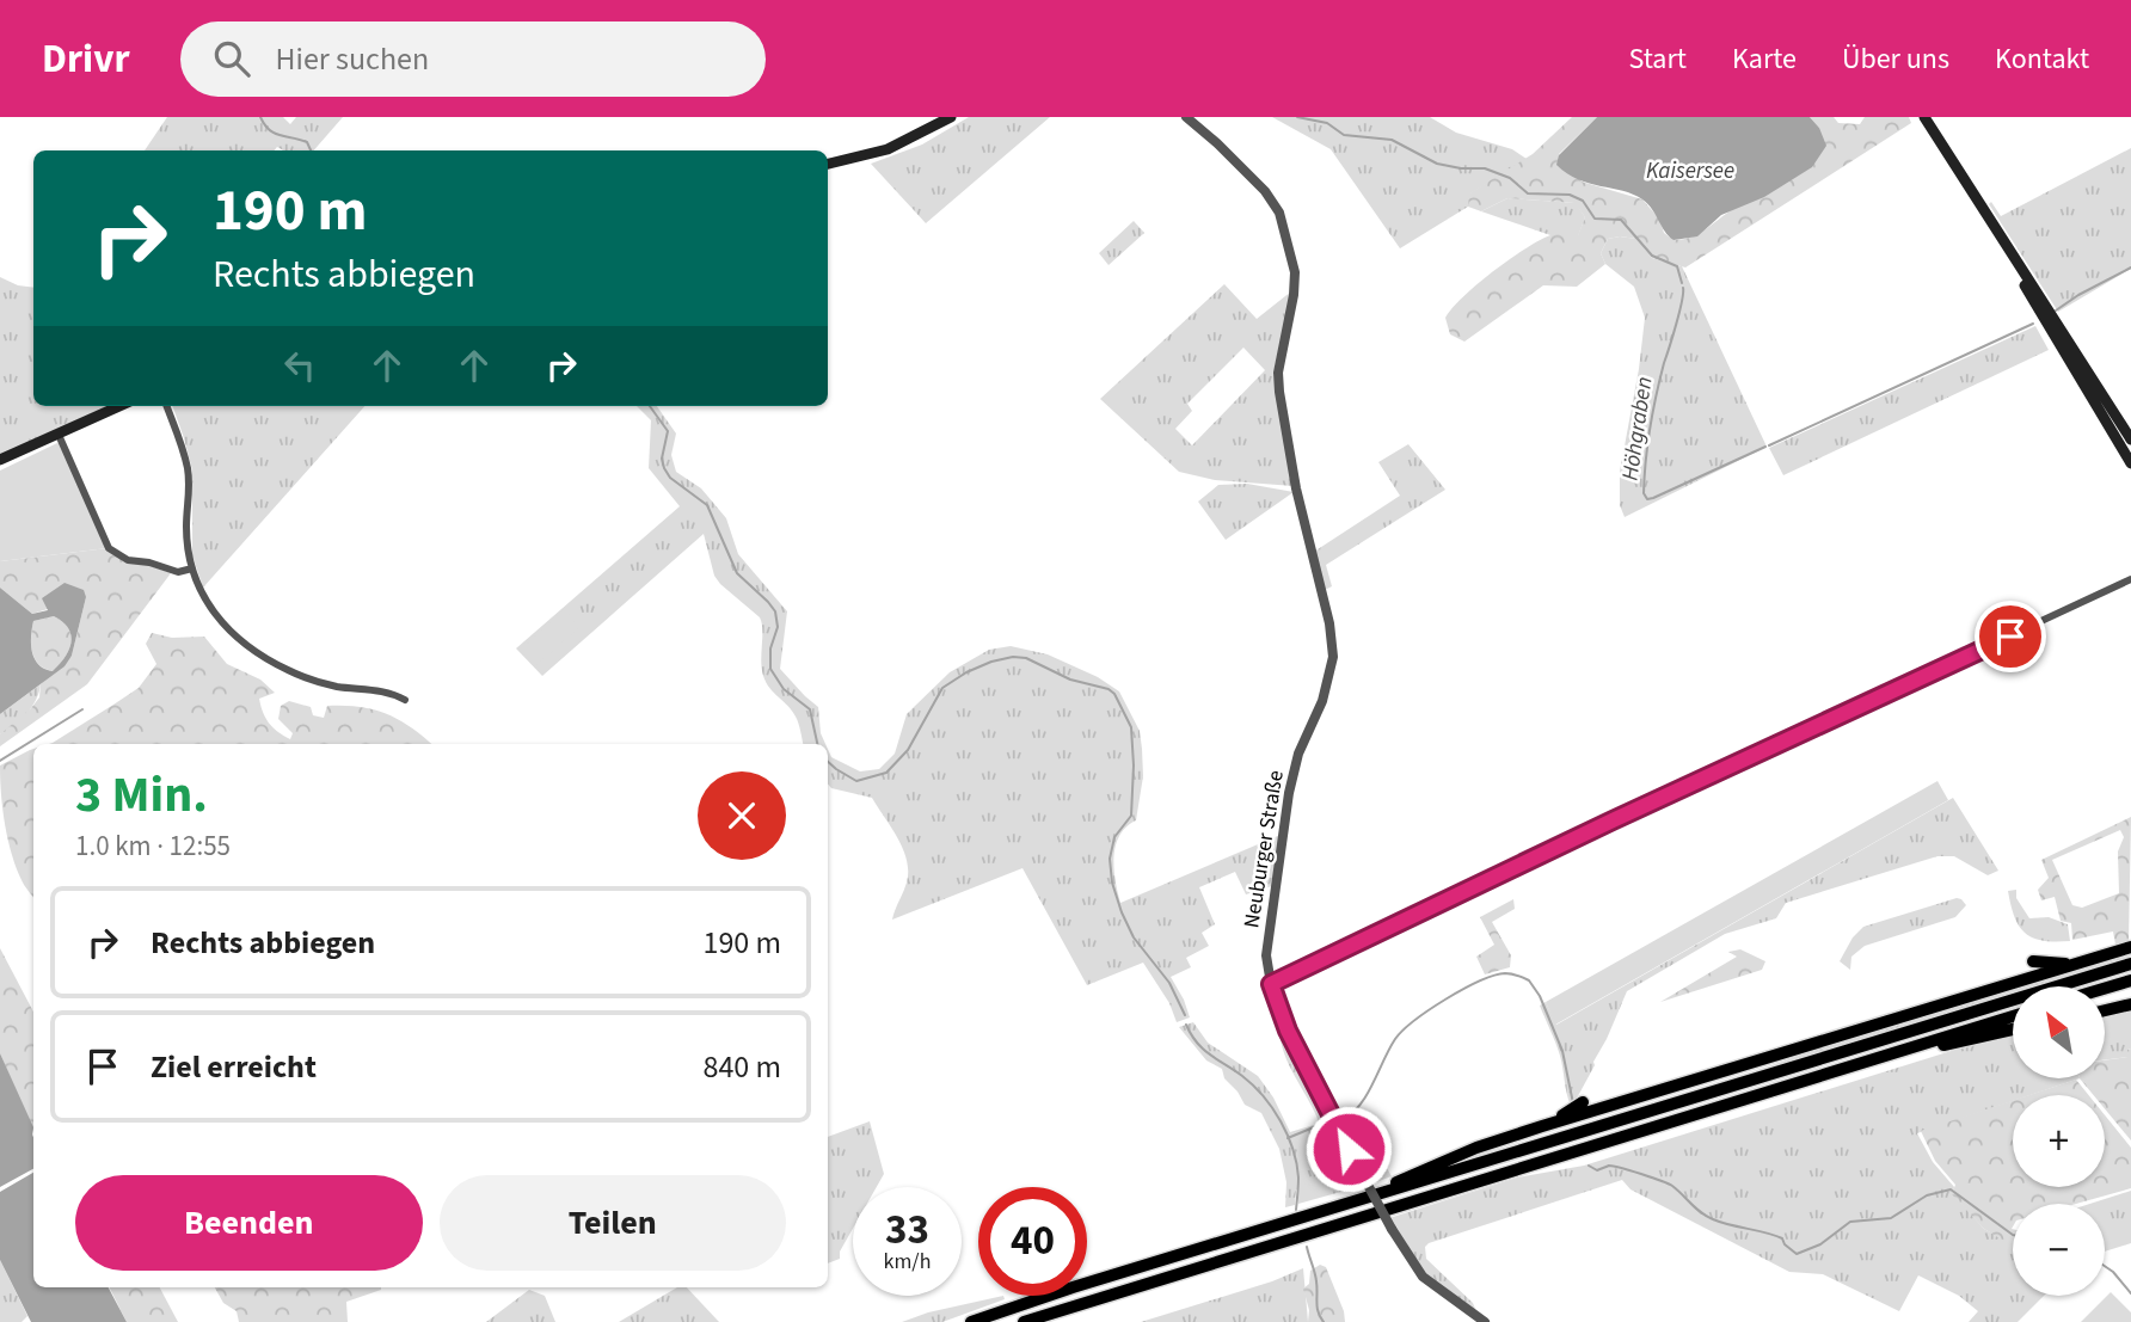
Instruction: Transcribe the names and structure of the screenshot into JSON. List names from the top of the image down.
{
  "streets": {
    "street": ["Neuburger Straße"]
  },
  "water": ["Kaisersee", "Höhgraben"],
  "north": "top left",
  "page": {
    "header": "Drivr",
    "search": "Hier suchen",
    "nav": [
      "Start",
      "Karte",
      "Über uns",
      "Kontakt"
    ],
    "turn": ["190 m", "Rechts abbiegen"],
    "heading": ["3 Min.", "1.0 km · 12:55"],
    "list": [
      {
        "name": "Rechts abbiegen",
        "value": "190 m"
      },
      {
        "name": "Ziel erreicht",
        "value": "840 m"
      }
    ],
    "map_buttons": ["+", "−"],
    "buttons": ["Beenden", "Teilen"],
    "speed": "33 km/h",
    "limit": "40"
  }
}
